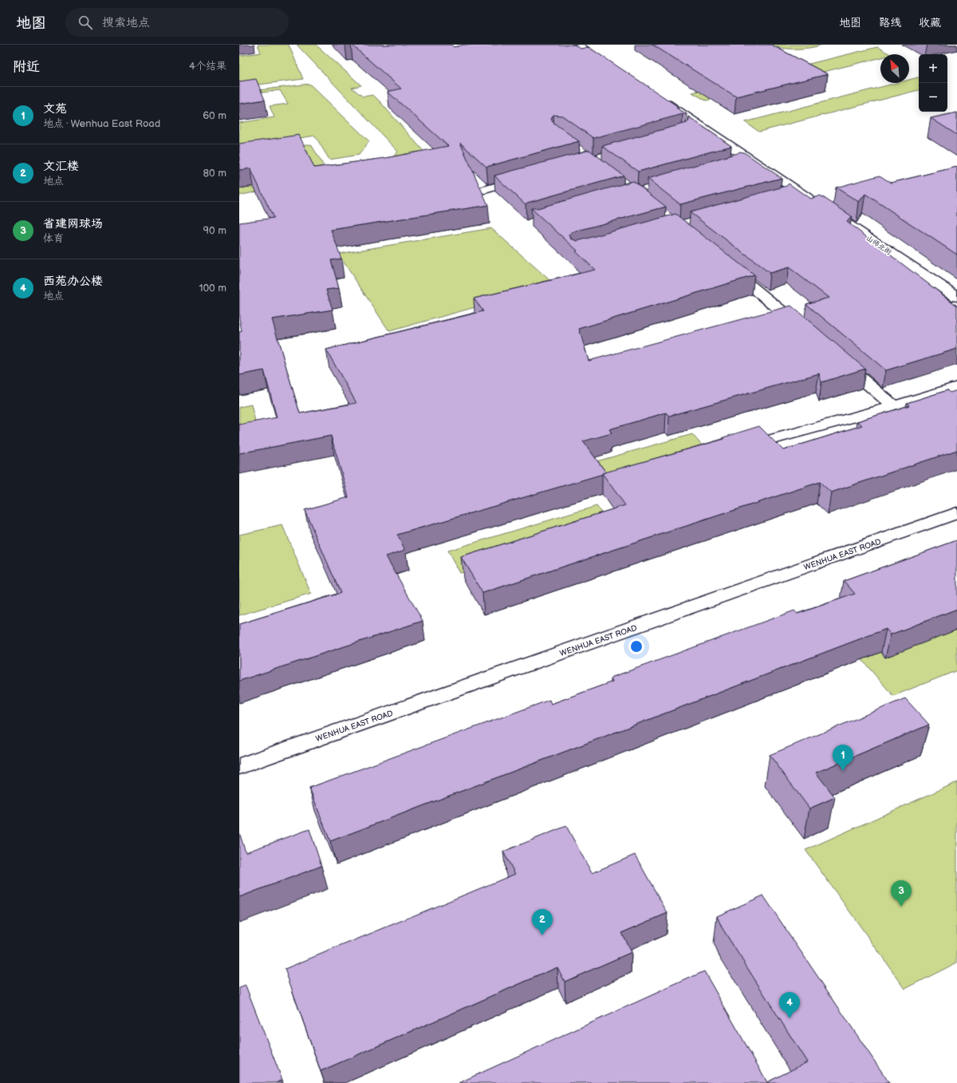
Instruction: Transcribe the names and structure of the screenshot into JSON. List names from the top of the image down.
{
  "streets": {
    "street": ["山师北街", "WENHUA EAST ROAD"]
  },
  "north": "top left",
  "page": {
    "header": "地图",
    "search": "搜索地点",
    "nav": ["地图", "路线", "收藏"],
    "heading": ["附近", "4个结果"],
    "map_buttons": ["+", "−"],
    "list": [
      {
        "mark": "1",
        "name": "文苑",
        "note": "地点 · Wenhua East Road",
        "value": "60 m"
      },
      {
        "mark": "2",
        "name": "文汇楼",
        "note": "地点",
        "value": "80 m"
      },
      {
        "mark": "3",
        "name": "省建网球场",
        "note": "体育",
        "value": "90 m"
      },
      {
        "mark": "4",
        "name": "西苑办公楼",
        "note": "地点",
        "value": "100 m"
      }
    ],
    "pins": [
      "1",
      "3",
      "2",
      "4"
    ]
  }
}
